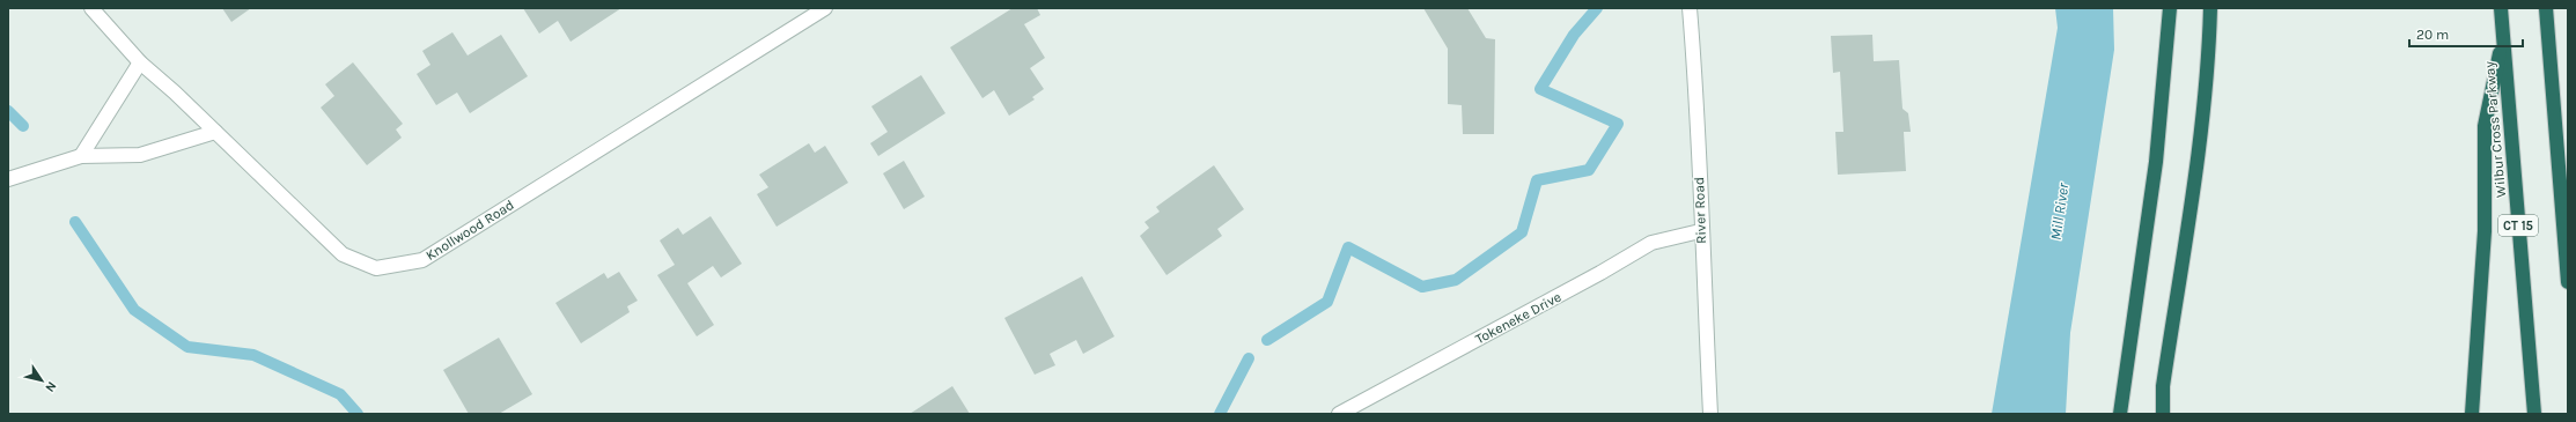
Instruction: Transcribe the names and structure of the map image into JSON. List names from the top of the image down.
{
  "streets": {
    "highway": ["Wilbur Cross Parkway", "CT 15"],
    "street": ["River Road", "Knollwood Road", "Tokeneke Drive"]
  },
  "crossings": [
    ["River Road", "Tokeneke Drive"]
  ],
  "water": ["Mill River"],
  "scale_bar": "20 m",
  "north": "bottom right"
}
